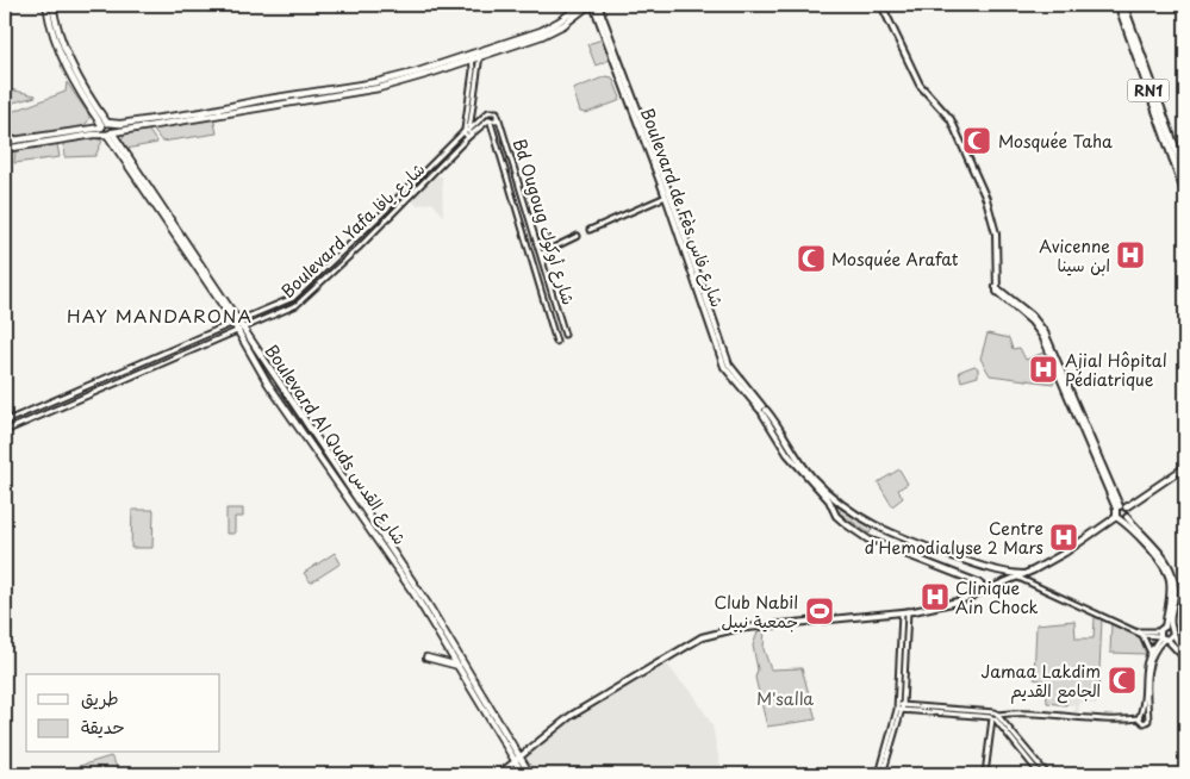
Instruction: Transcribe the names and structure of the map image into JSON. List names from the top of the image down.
{
  "streets": {
    "highway": ["RN1"],
    "main road": ["Boulevard de Fès شارع فاس", "Boulevard Al Quds شارع القدس"],
    "street": ["Bd Ougoug شارع أوكوك", "Boulevard Yafa شارع يافا"]
  },
  "crossings": [
    ["Bd Ougoug شارع أوكوك", "Boulevard Yafa شارع يافا"],
    ["Boulevard Yafa شارع يافا", "Boulevard Al Quds شارع القدس"]
  ],
  "districts": ["HAY MANDARONA"],
  "parks": ["M'salla"],
  "places": {
    "mosque": ["Mosquée Taha", "Mosquée Arafat", "Jamaa Lakdim الجامع القديم"],
    "hospital": [
      "Avicenne ابن سينا",
      "Ajial Hôpital Pédiatrique",
      "Centre d'Hemodialyse 2 Mars",
      "Clinique Ain Chock"
    ],
    "sports": ["Club Nabil جمعية نبيل"]
  },
  "legend": ["طريق", "حديقة"]
}
